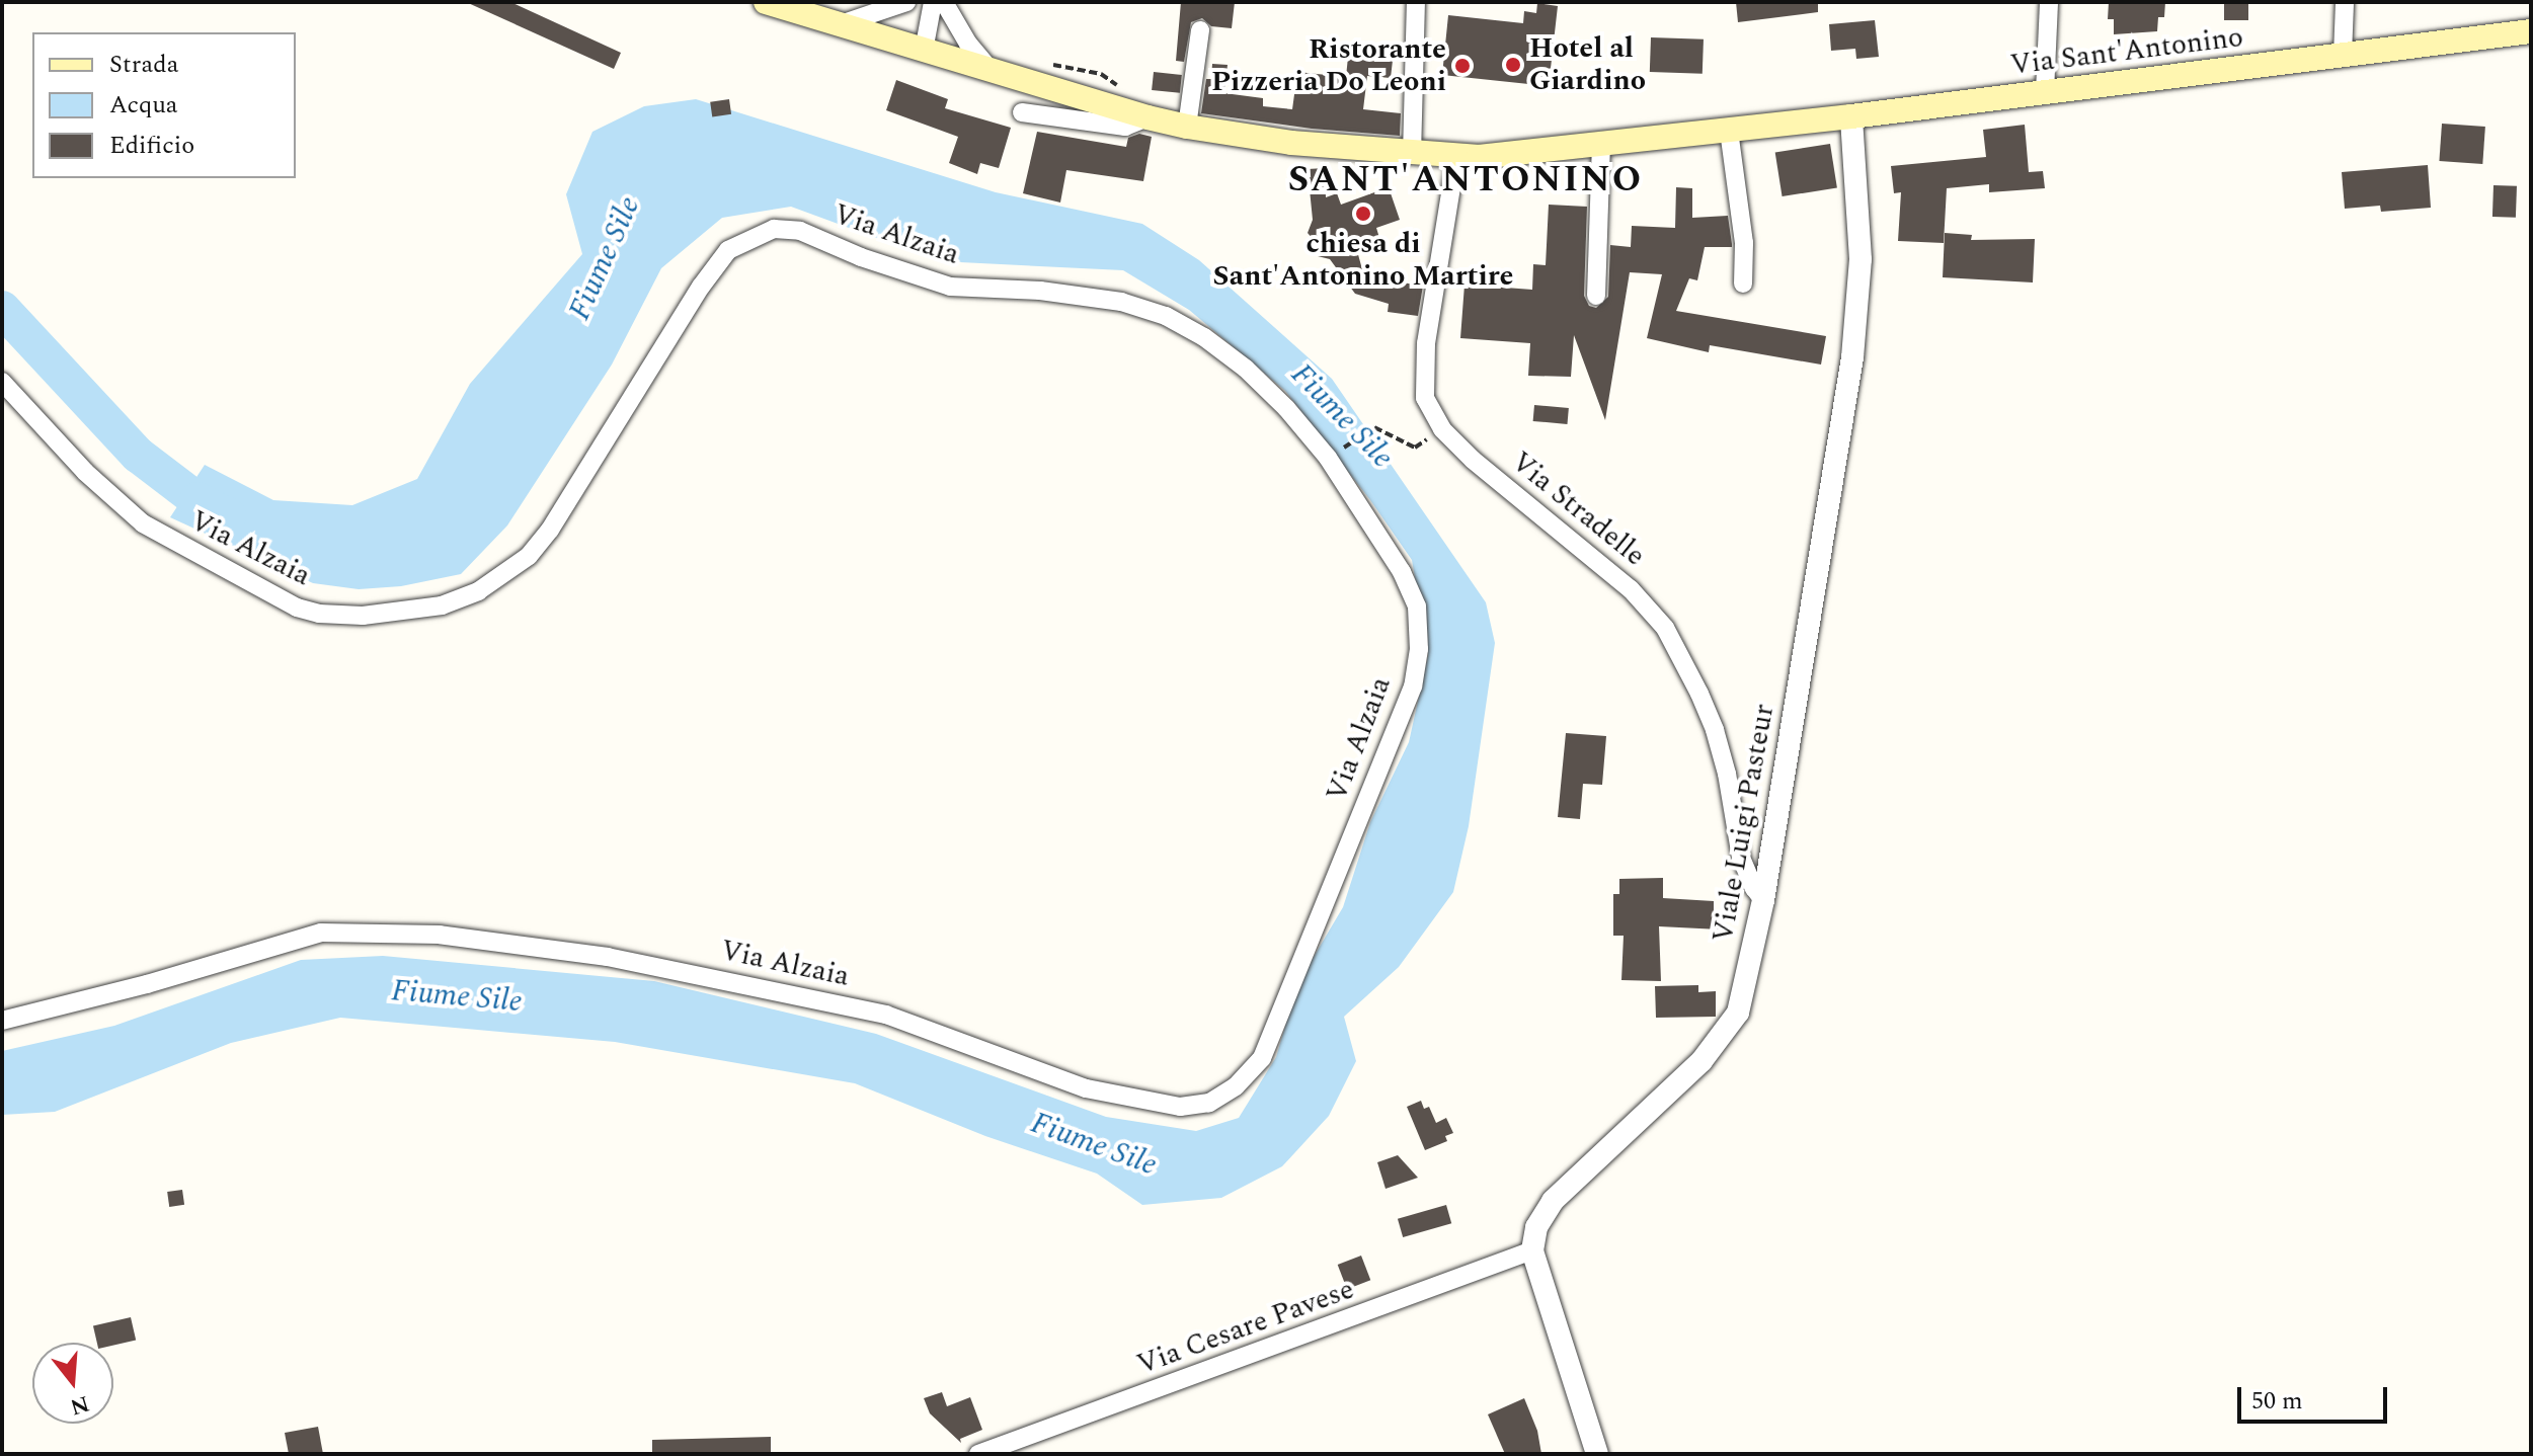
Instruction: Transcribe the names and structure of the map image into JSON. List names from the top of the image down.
{
  "streets": {
    "main road": ["Via Sant'Antonino"],
    "street": [
      "Via Alzaia",
      "Via Stradelle",
      "Viale Luigi Pasteur",
      "Via Cesare Pavese"
    ]
  },
  "crossings": [
    ["Via Sant'Antonino", "Via Stradelle"],
    ["Via Sant'Antonino", "Viale Luigi Pasteur"],
    ["Via Stradelle", "Viale Luigi Pasteur"],
    ["Viale Luigi Pasteur", "Via Cesare Pavese"]
  ],
  "districts": ["SANT'ANTONINO"],
  "water": ["Fiume Sile"],
  "places": ["Hotel al Giardino", "Ristorante Pizzeria Do Leoni", "chiesa di Sant'Antonino Martire"],
  "legend": ["Strada", "Acqua", "Edificio"],
  "scale_bar": "50 m",
  "north": "bottom"
}
